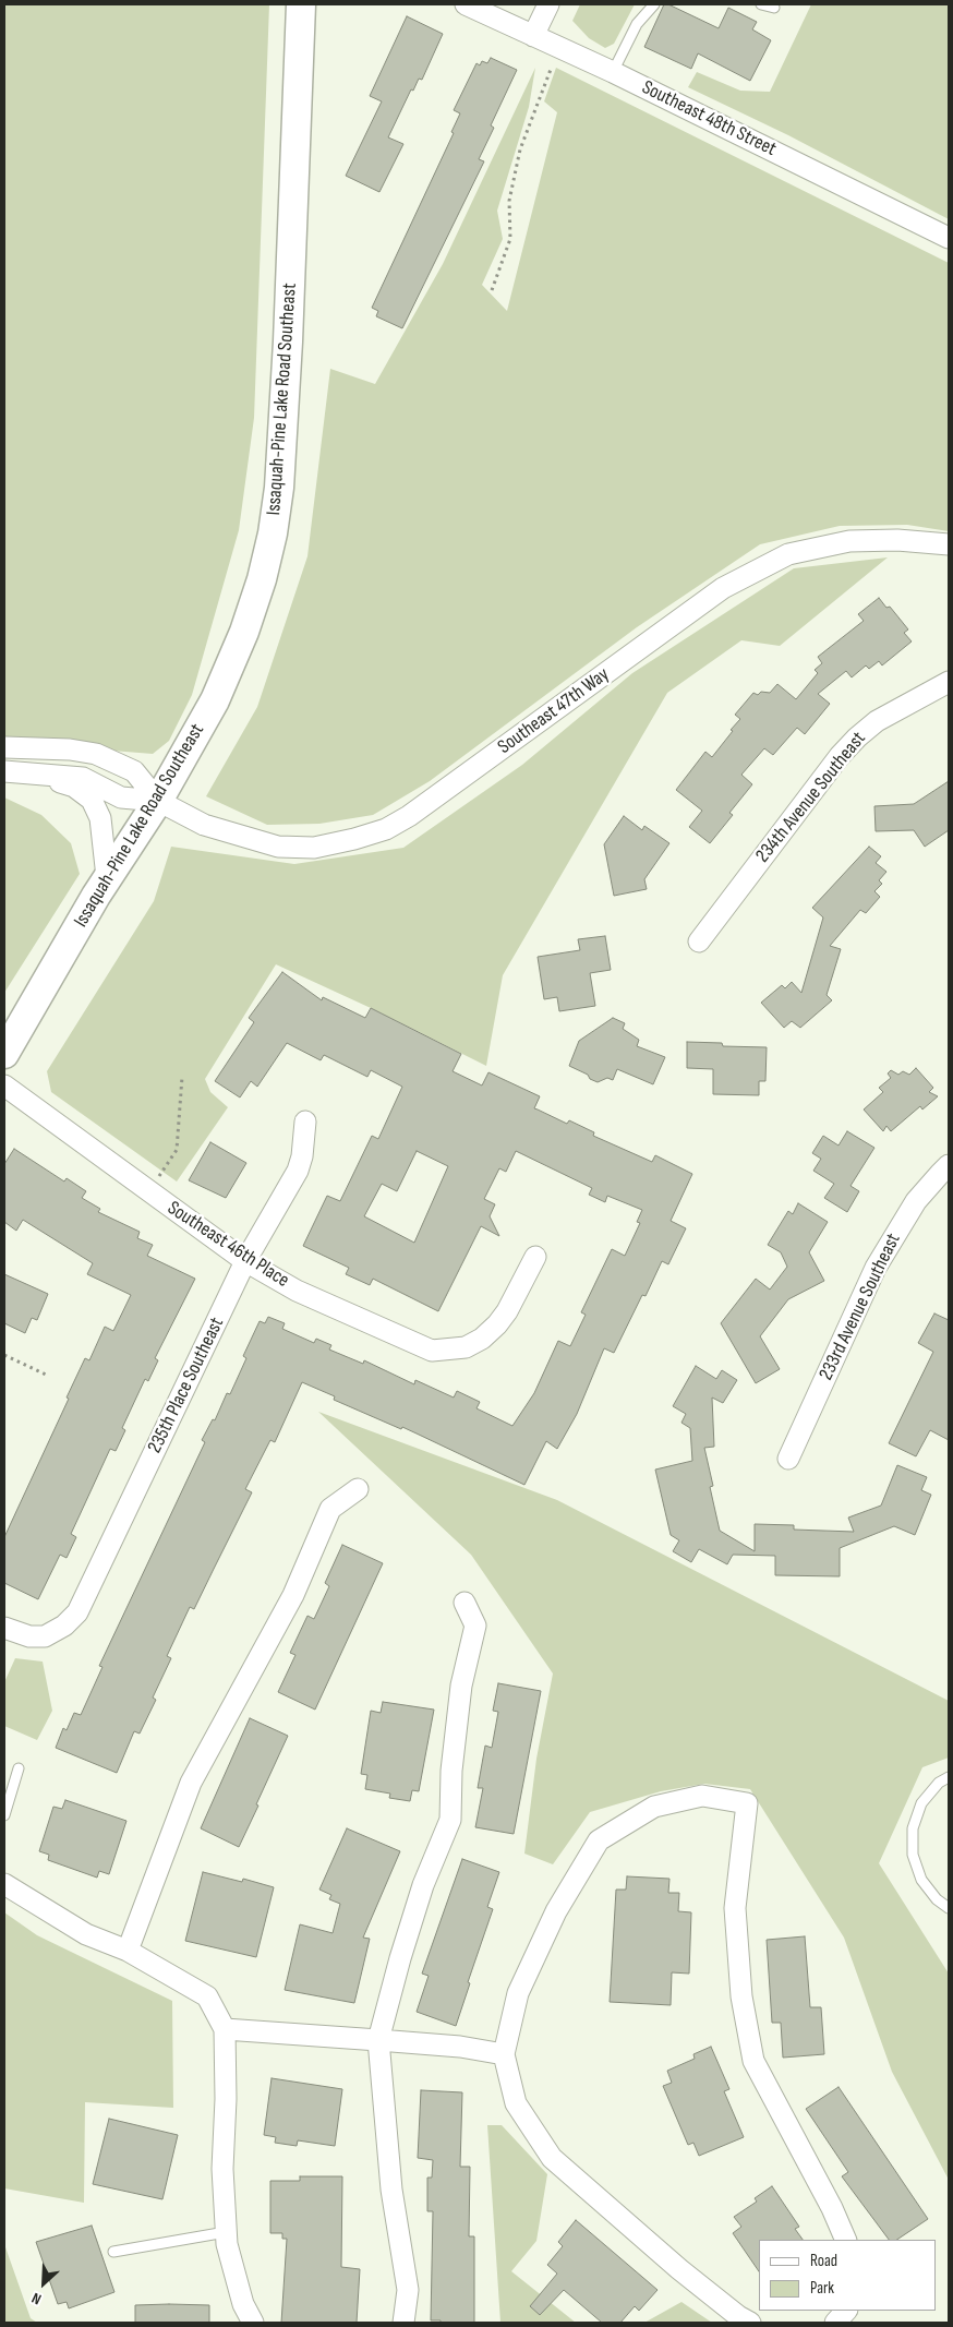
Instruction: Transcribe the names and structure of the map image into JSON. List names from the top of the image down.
{
  "streets": {
    "main road": ["Issaquah-Pine Lake Road Southeast"],
    "street": [
      "Southeast 48th Street",
      "Southeast 47th Way",
      "234th Avenue Southeast",
      "Southeast 46th Place",
      "233rd Avenue Southeast",
      "235th Place Southeast"
    ]
  },
  "crossings": [
    ["Issaquah-Pine Lake Road Southeast", "Southeast 47th Way"],
    ["Southeast 46th Place", "235th Place Southeast"]
  ],
  "legend": ["Road", "Park"],
  "north": "bottom left"
}
